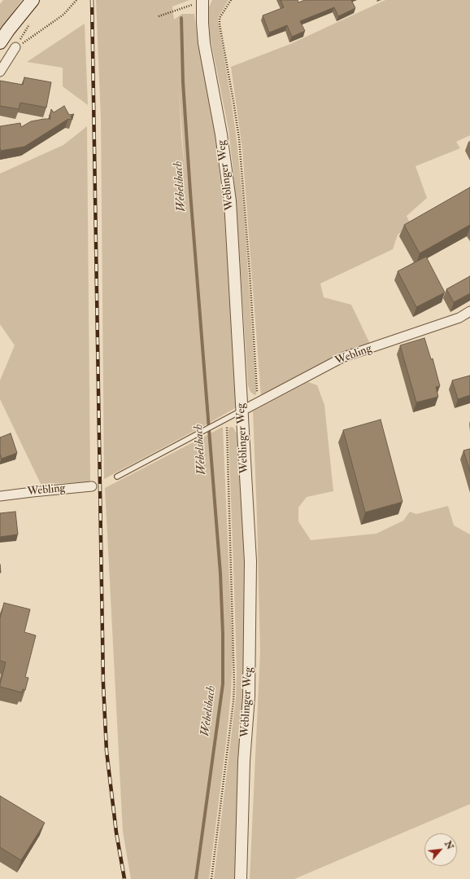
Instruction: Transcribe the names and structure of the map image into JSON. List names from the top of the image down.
{
  "streets": {
    "street": ["Weblinger Weg", "Webling"]
  },
  "crossings": [
    ["Weblinger Weg", "Webling"]
  ],
  "water": ["Webelsbach"],
  "north": "top right"
}
